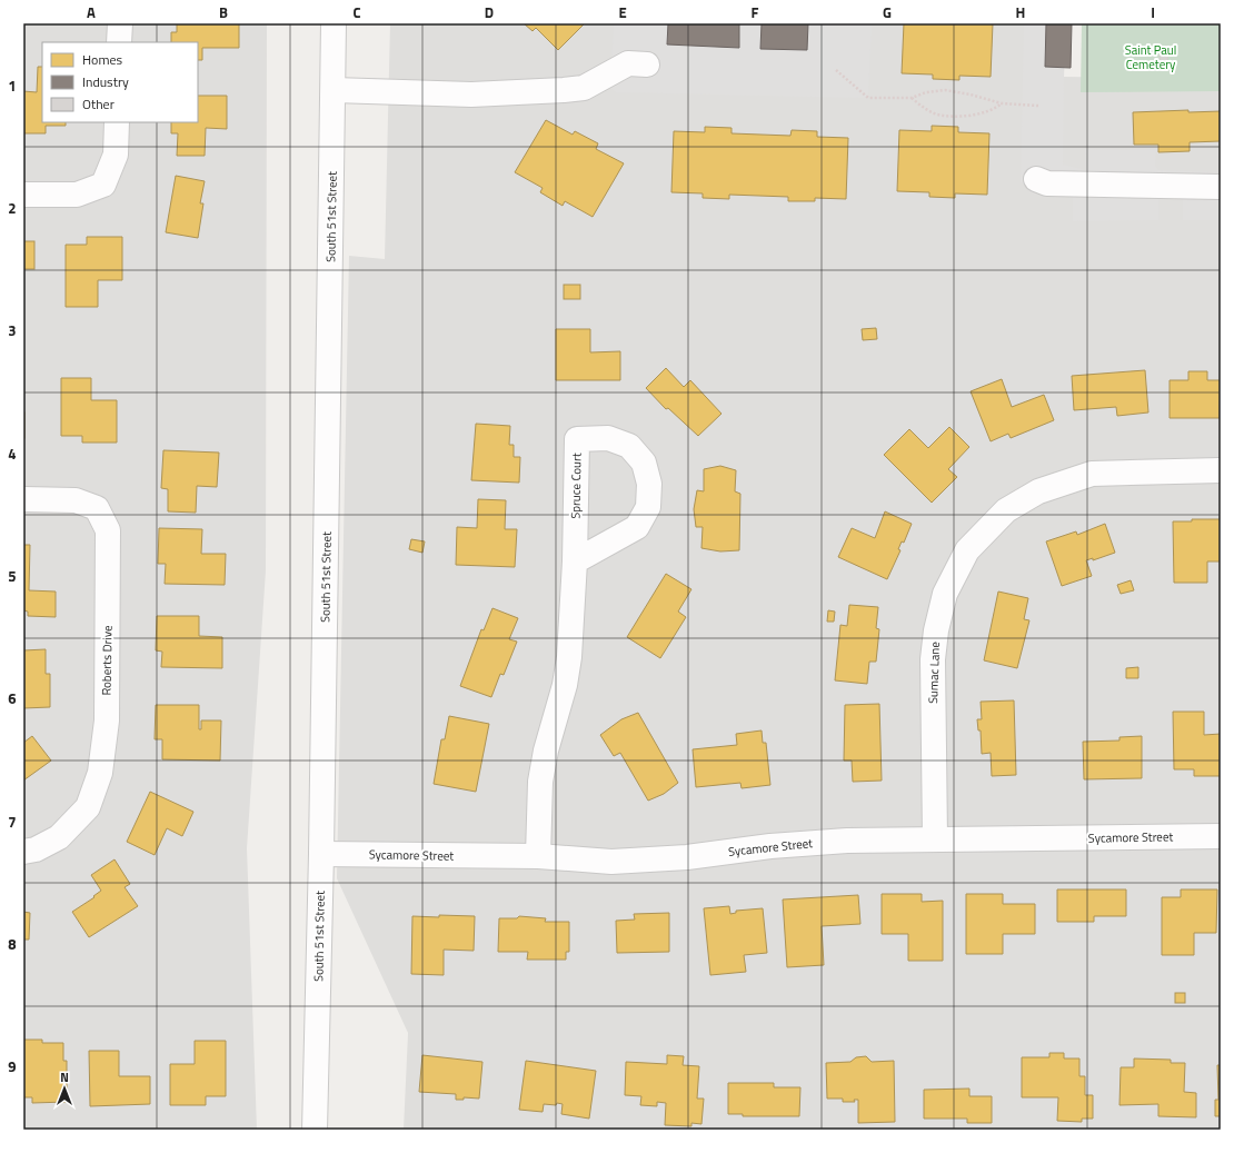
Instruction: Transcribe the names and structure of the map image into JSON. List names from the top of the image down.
{
  "streets": {
    "street": [
      "South 51st Street",
      "Spruce Court",
      "Roberts Drive",
      "Sumac Lane",
      "Sycamore Street"
    ]
  },
  "crossings": [
    ["South 51st Street", "Sycamore Street"],
    ["Spruce Court", "Sycamore Street"],
    ["Sumac Lane", "Sycamore Street"]
  ],
  "parks": ["Saint Paul Cemetery"],
  "legend": ["Homes", "Industry", "Other"],
  "north": "top",
  "grid": {
    "columns": [
      "A",
      "B",
      "C",
      "D",
      "E",
      "F",
      "G",
      "H",
      "I"
    ],
    "rows": [
      "1",
      "2",
      "3",
      "4",
      "5",
      "6",
      "7",
      "8",
      "9"
    ]
  }
}
